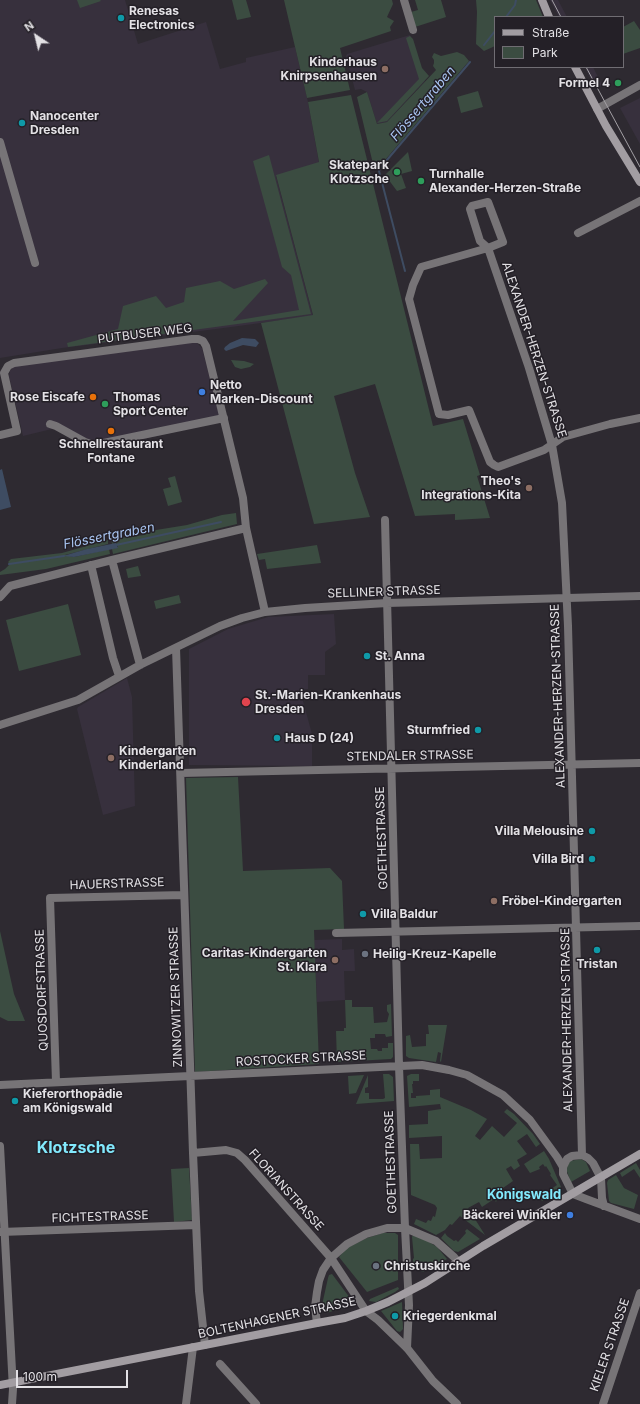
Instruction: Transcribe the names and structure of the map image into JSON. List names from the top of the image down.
{
  "streets": {
    "street": [
      "PUTBUSER WEG",
      "ALEXANDER-HERZEN-STRASSE",
      "SELLINER STRASSE",
      "STENDALER STRASSE",
      "GOETHESTRASSE",
      "HAUERSTRASSE",
      "QUOSDORFSTRASSE",
      "ZINNOWITZER STRASSE",
      "ROSTOCKER STRASSE",
      "FLORIANSTRASSE",
      "FICHTESTRASSE",
      "BOLTENHAGENER STRASSE",
      "KIELER STRASSE"
    ]
  },
  "crossings": [
    ["PUTBUSER WEG", "SELLINER STRASSE"],
    ["ALEXANDER-HERZEN-STRASSE", "SELLINER STRASSE"],
    ["ALEXANDER-HERZEN-STRASSE", "STENDALER STRASSE"],
    ["ALEXANDER-HERZEN-STRASSE", "ROSTOCKER STRASSE"],
    ["ALEXANDER-HERZEN-STRASSE", "BOLTENHAGENER STRASSE"],
    ["SELLINER STRASSE", "GOETHESTRASSE"],
    ["SELLINER STRASSE", "ZINNOWITZER STRASSE"],
    ["STENDALER STRASSE", "GOETHESTRASSE"],
    ["STENDALER STRASSE", "ZINNOWITZER STRASSE"],
    ["GOETHESTRASSE", "ROSTOCKER STRASSE"],
    ["GOETHESTRASSE", "BOLTENHAGENER STRASSE"],
    ["HAUERSTRASSE", "QUOSDORFSTRASSE"],
    ["HAUERSTRASSE", "ZINNOWITZER STRASSE"],
    ["QUOSDORFSTRASSE", "ROSTOCKER STRASSE"],
    ["ZINNOWITZER STRASSE", "ROSTOCKER STRASSE"],
    ["ZINNOWITZER STRASSE", "FLORIANSTRASSE"],
    ["ZINNOWITZER STRASSE", "FICHTESTRASSE"],
    ["ZINNOWITZER STRASSE", "BOLTENHAGENER STRASSE"],
    ["ROSTOCKER STRASSE", "BOLTENHAGENER STRASSE"],
    ["FLORIANSTRASSE", "BOLTENHAGENER STRASSE"]
  ],
  "districts": ["Klotzsche", "Königswald"],
  "water": ["Flössertgraben"],
  "places": [
    "Renesas Electronics",
    "Kinderhaus Knirpsenhausen",
    "Formel 4",
    "Nanocenter Dresden",
    "Skatepark Klotzsche",
    "Turnhalle Alexander-Herzen-Straße",
    "Netto Marken-Discount",
    "Rose Eiscafe",
    "Thomas Sport Center",
    "Schnellrestaurant Fontane",
    "Theo's Integrations-Kita",
    "St. Anna",
    "St.-Marien-Krankenhaus Dresden",
    "Sturmfried",
    "Haus D (24)",
    "Kindergarten Kinderland",
    "Villa Melousine",
    "Villa Bird",
    "Fröbel-Kindergarten",
    "Villa Baldur",
    "Tristan",
    "Heilig-Kreuz-Kapelle",
    "Caritas-Kindergarten St. Klara",
    "Kieferorthopädie am Königswald",
    "Bäckerei Winkler",
    "Christuskirche",
    "Kriegerdenkmal"
  ],
  "legend": ["Straße", "Park"],
  "scale_bar": "100 m",
  "north": "top left"
}
